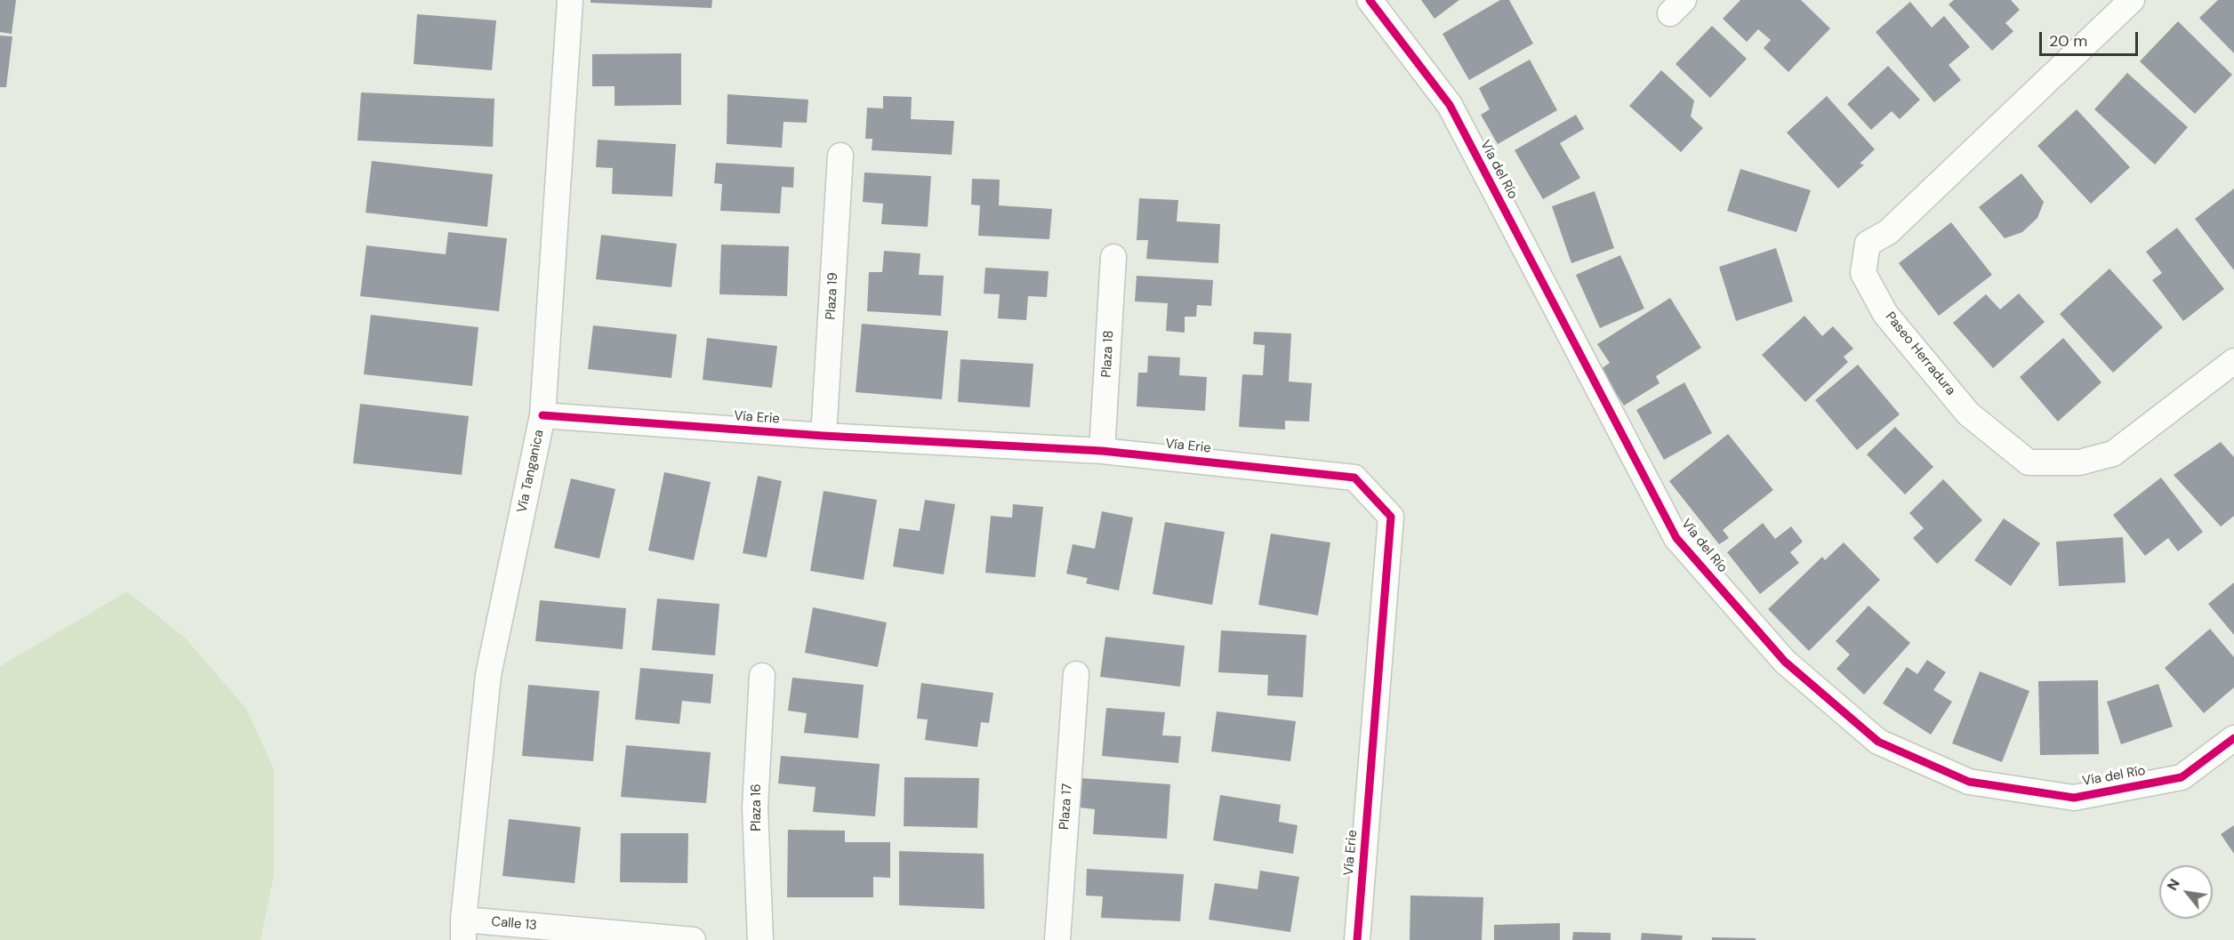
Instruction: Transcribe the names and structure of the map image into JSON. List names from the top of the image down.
{
  "streets": {
    "street": [
      "Vía del Río",
      "Plaza 19",
      "Plaza 18",
      "Paseo Herradura",
      "Vía Erie",
      "Vía Tanganica",
      "Plaza 17",
      "Plaza 16",
      "Calle 13"
    ]
  },
  "crossings": [
    ["Plaza 19", "Vía Erie"],
    ["Plaza 18", "Vía Erie"],
    ["Vía Erie", "Vía Tanganica"],
    ["Vía Tanganica", "Calle 13"]
  ],
  "scale_bar": "20 m",
  "north": "top left"
}
